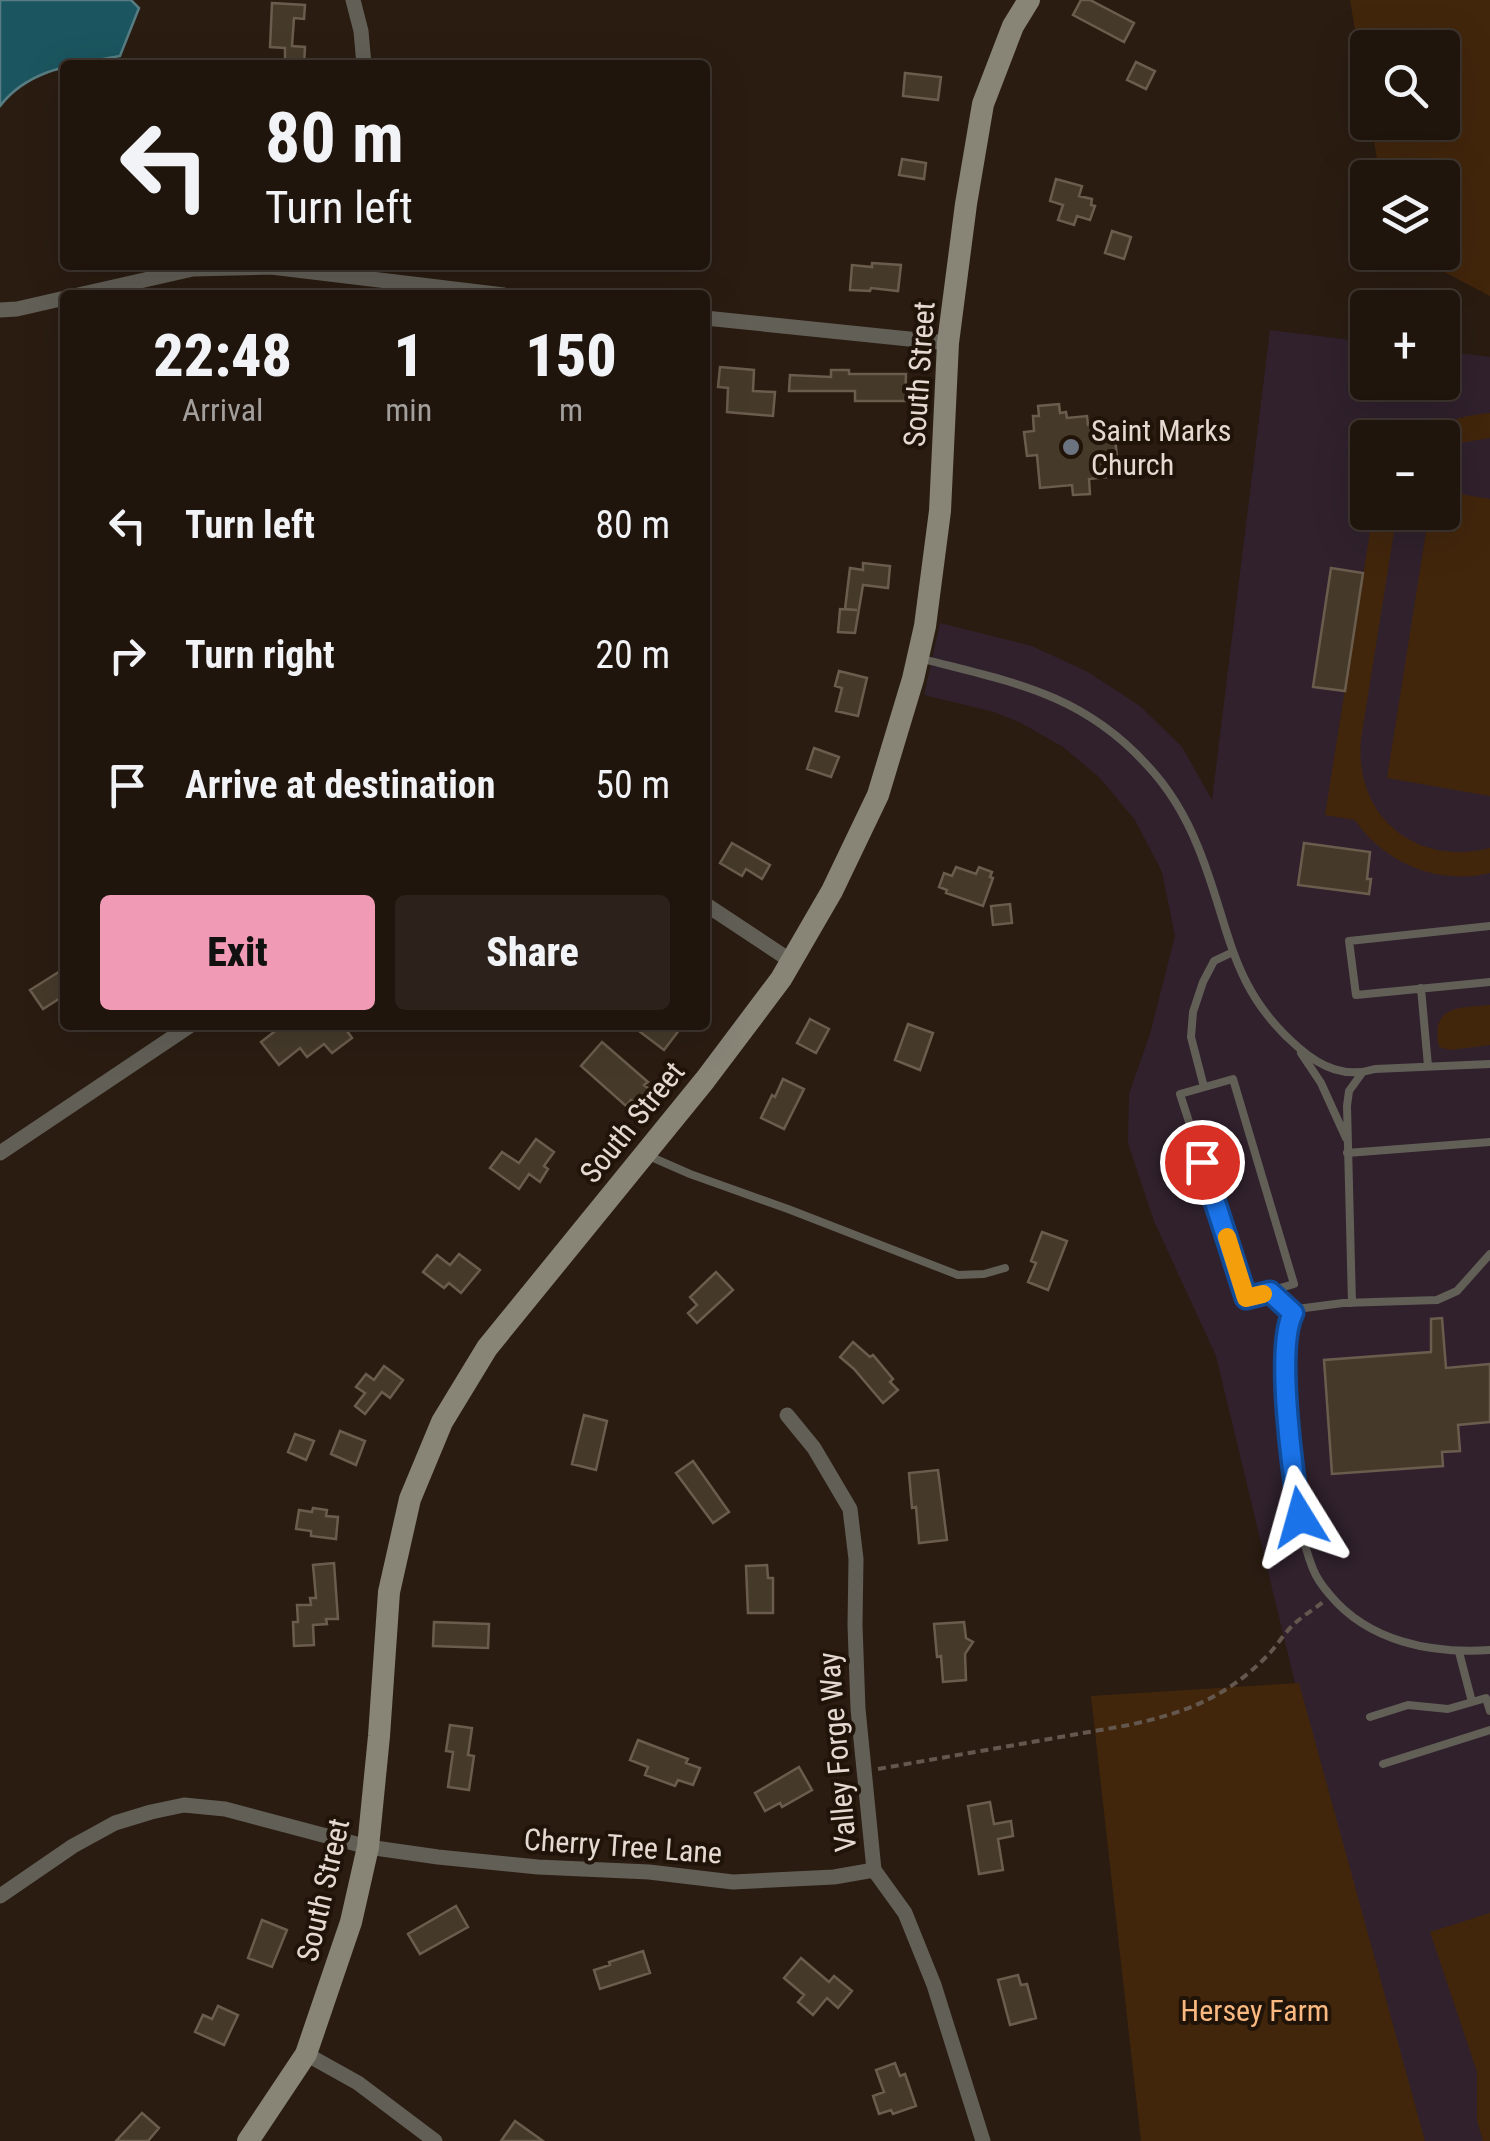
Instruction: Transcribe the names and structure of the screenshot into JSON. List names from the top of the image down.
{
  "streets": {
    "main road": ["South Street"],
    "street": ["Valley Forge Way", "Cherry Tree Lane"]
  },
  "crossings": [
    ["South Street", "Cherry Tree Lane"],
    ["Valley Forge Way", "Cherry Tree Lane"]
  ],
  "parks": ["Hersey Farm"],
  "places": ["Saint Marks Church"],
  "page": {
    "map_buttons": ["+", "−"],
    "turn": ["80 m", "Turn left"],
    "eta": [
      "22:48",
      "Arrival",
      "1",
      "min",
      "150",
      "m"
    ],
    "list": [
      {
        "name": "Turn left",
        "value": "80 m"
      },
      {
        "name": "Turn right",
        "value": "20 m"
      },
      {
        "name": "Arrive at destination",
        "value": "50 m"
      }
    ],
    "buttons": ["Exit", "Share"]
  }
}
